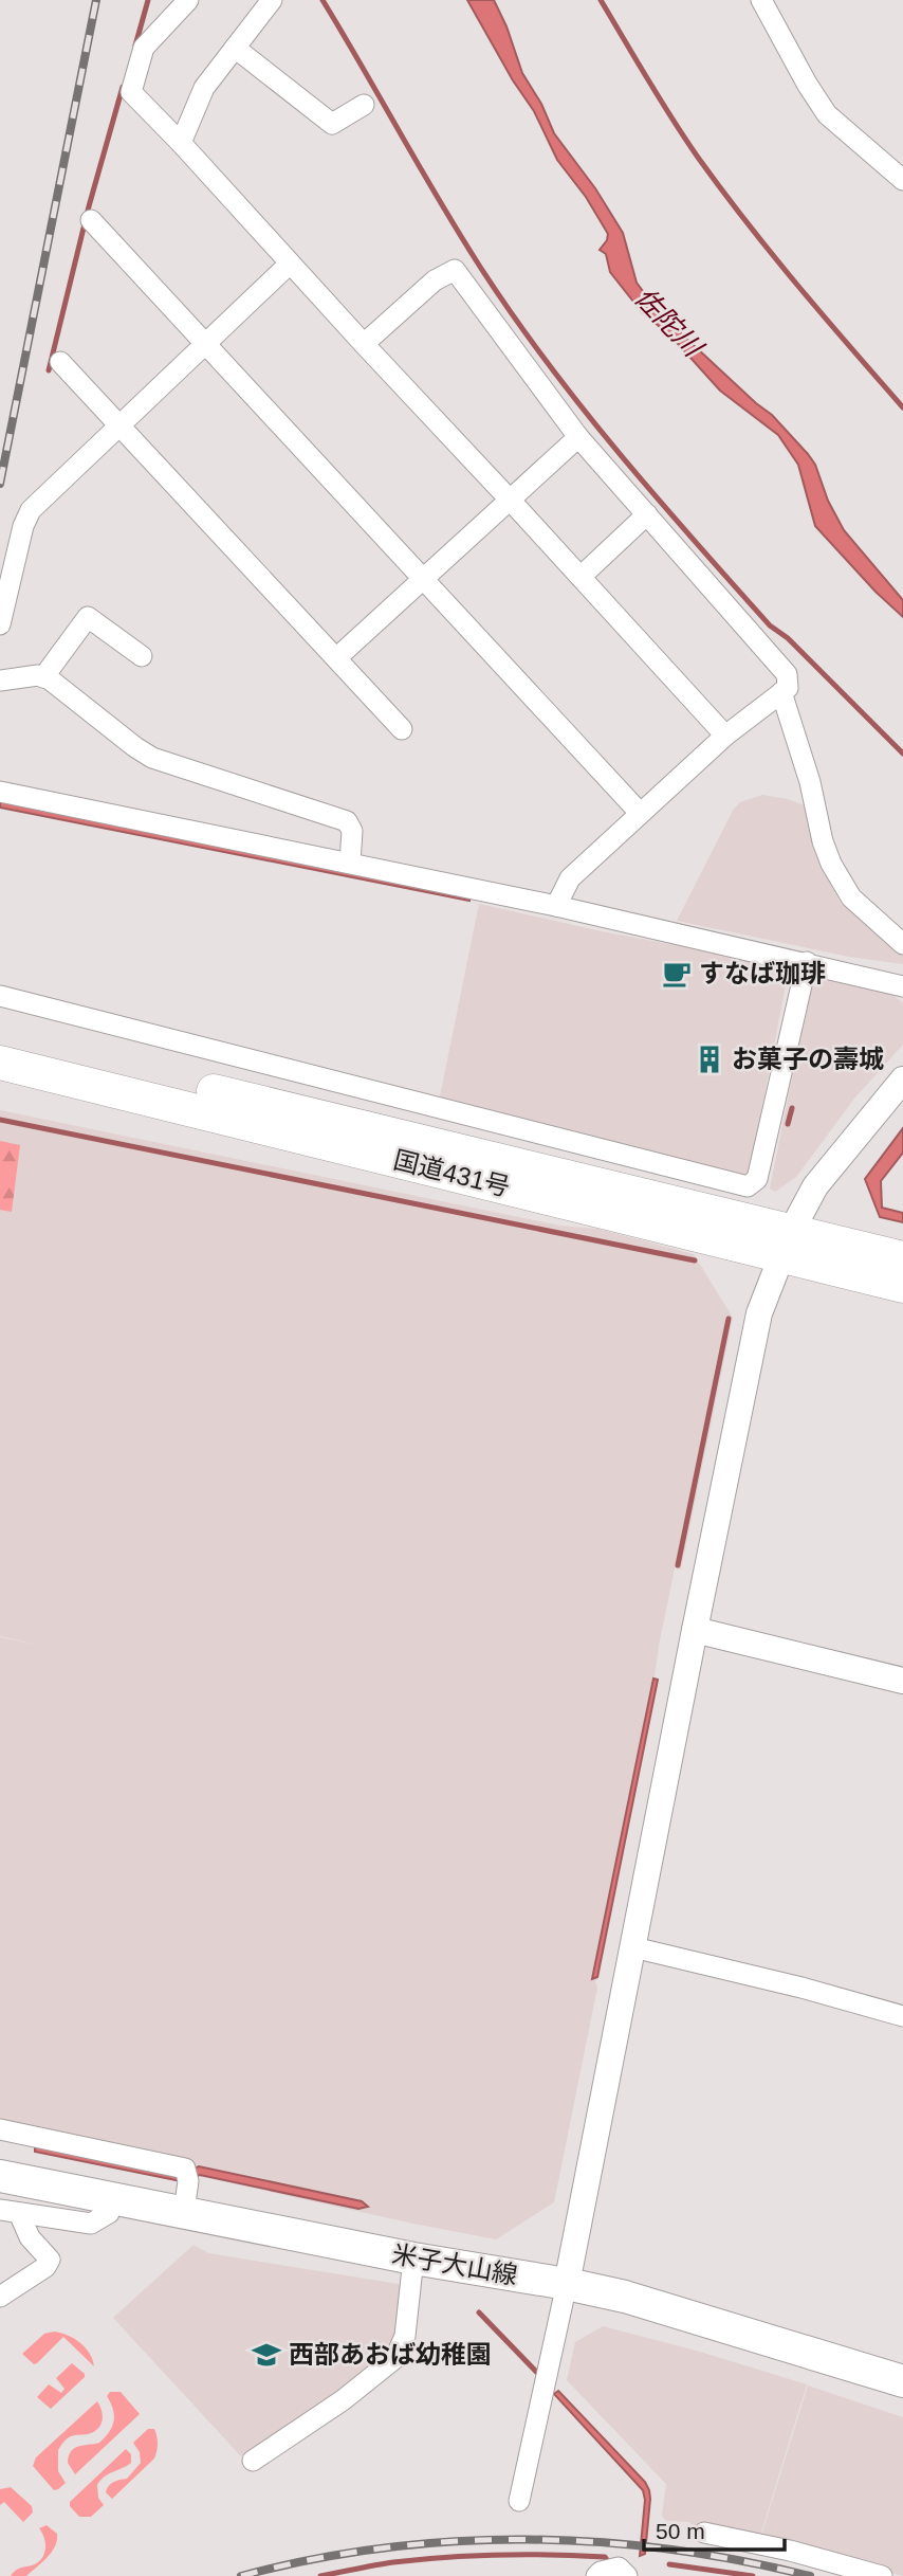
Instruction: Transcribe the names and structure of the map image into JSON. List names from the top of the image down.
{
  "streets": {
    "highway": ["国道431号"],
    "main road": ["米子大山線"]
  },
  "water": ["佐陀川"],
  "places": {
    "cafe": ["すなば珈琲"],
    "building": ["お菓子の壽城"],
    "school or university": ["西部あおば幼稚園"]
  },
  "scale_bar": "50 m"
}
